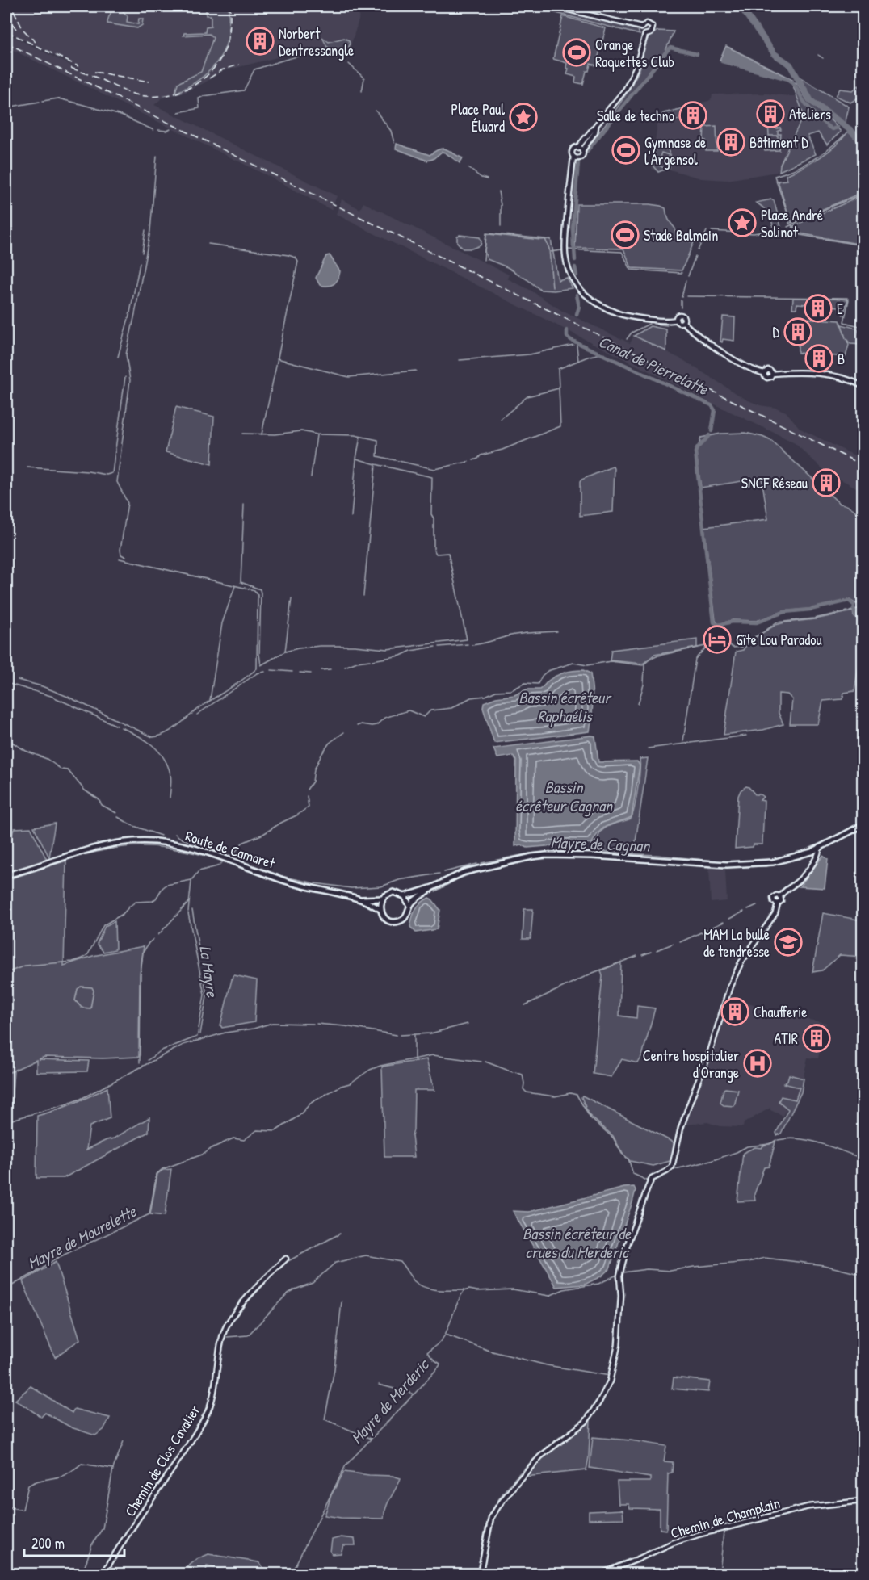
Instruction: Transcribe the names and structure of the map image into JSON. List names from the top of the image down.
{
  "streets": {
    "main road": ["Route de Camaret"],
    "street": ["Chemin de Clos Cavalier", "Chemin de Champlain"]
  },
  "water": [
    "Canal de Pierrelatte",
    "Bassin écrêteur Raphaélis",
    "Bassin écrêteur Cagnan",
    "Mayre de Cagnan",
    "La Mayre",
    "Bassin écrêteur de crues du Merderic",
    "Mayre de Mourelette",
    "Mayre de Merderic"
  ],
  "places": {
    "building": [
      "Norbert Dentressangle",
      "Ateliers",
      "Salle de techno",
      "Bâtiment D",
      "E",
      "D",
      "B",
      "SNCF Réseau",
      "Chaufferie",
      "ATIR"
    ],
    "sports": ["Orange Raquettes Club", "Gymnase de l'Argensol", "Stade Balmain"],
    "place": ["Place Paul Éluard", "Place André Solinot"],
    "hotel": ["Gîte Lou Paradou"],
    "school or university": ["MAM La bulle de tendresse"],
    "hospital": ["Centre hospitalier d'Orange"]
  },
  "scale_bar": "200 m"
}
